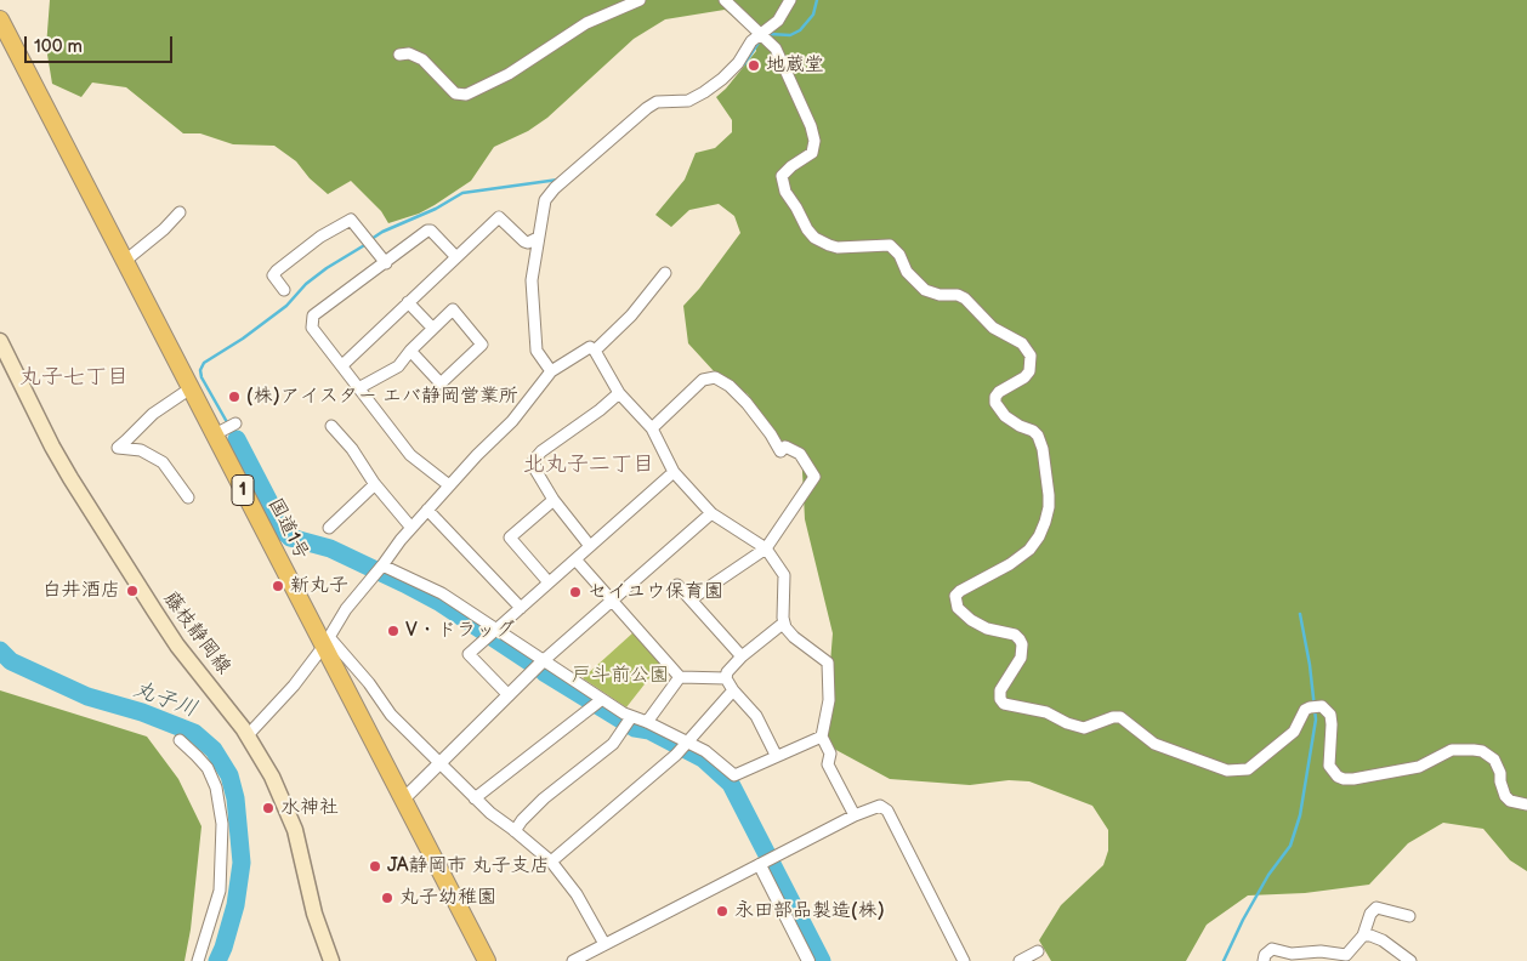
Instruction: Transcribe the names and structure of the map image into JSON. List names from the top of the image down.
{
  "streets": {
    "highway": ["1", "国道1号"],
    "main road": ["藤枝静岡線"]
  },
  "districts": ["丸子七丁目", "北丸子二丁目"],
  "water": ["丸子川"],
  "parks": ["戸斗前公園"],
  "places": [
    "地蔵堂",
    "(株)アイスター エバ静岡営業所",
    "新丸子",
    "白井酒店",
    "セイユウ保育園",
    "V・ドラッグ",
    "水神社",
    "JA静岡市 丸子支店",
    "丸子幼稚園",
    "永田部品製造(株)"
  ],
  "scale_bar": "100 m"
}
